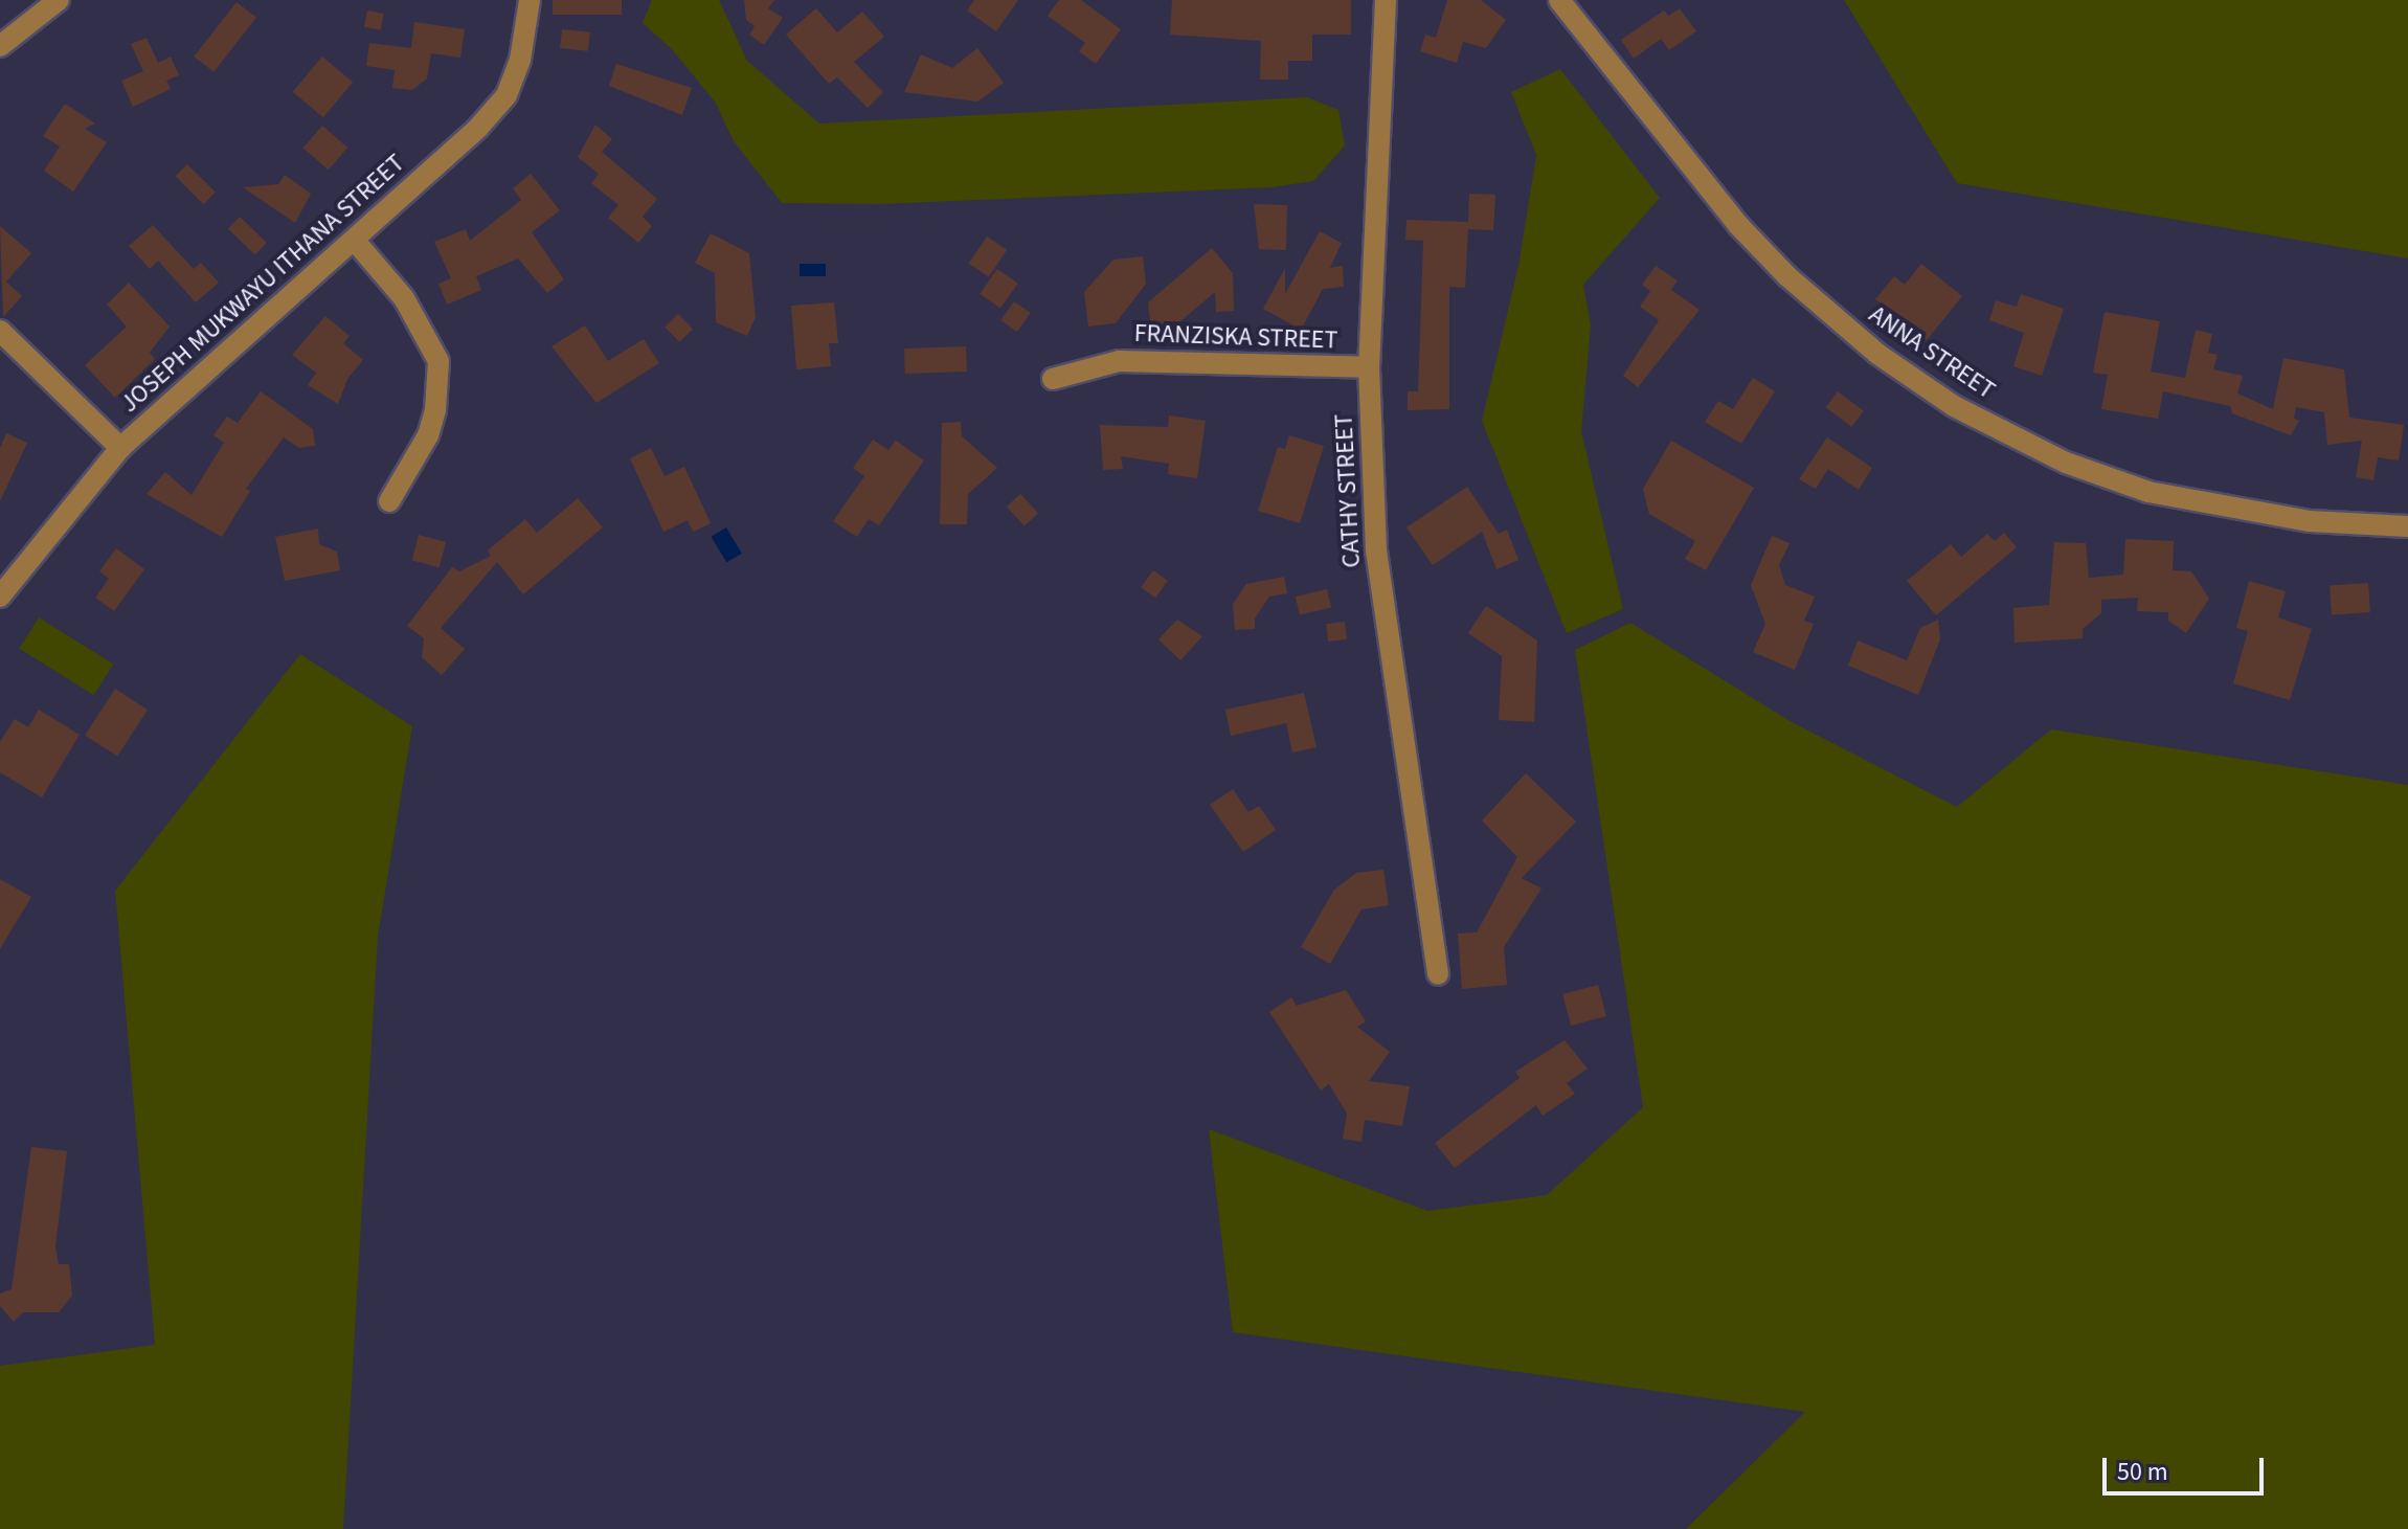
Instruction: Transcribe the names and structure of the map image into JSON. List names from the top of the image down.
{
  "streets": {
    "street": [
      "JOSEPH MUKWAYU ITHANA STREET",
      "FRANZISKA STREET",
      "ANNA STREET",
      "CATHY STREET"
    ]
  },
  "crossings": [
    ["FRANZISKA STREET", "CATHY STREET"]
  ],
  "scale_bar": "50 m"
}
